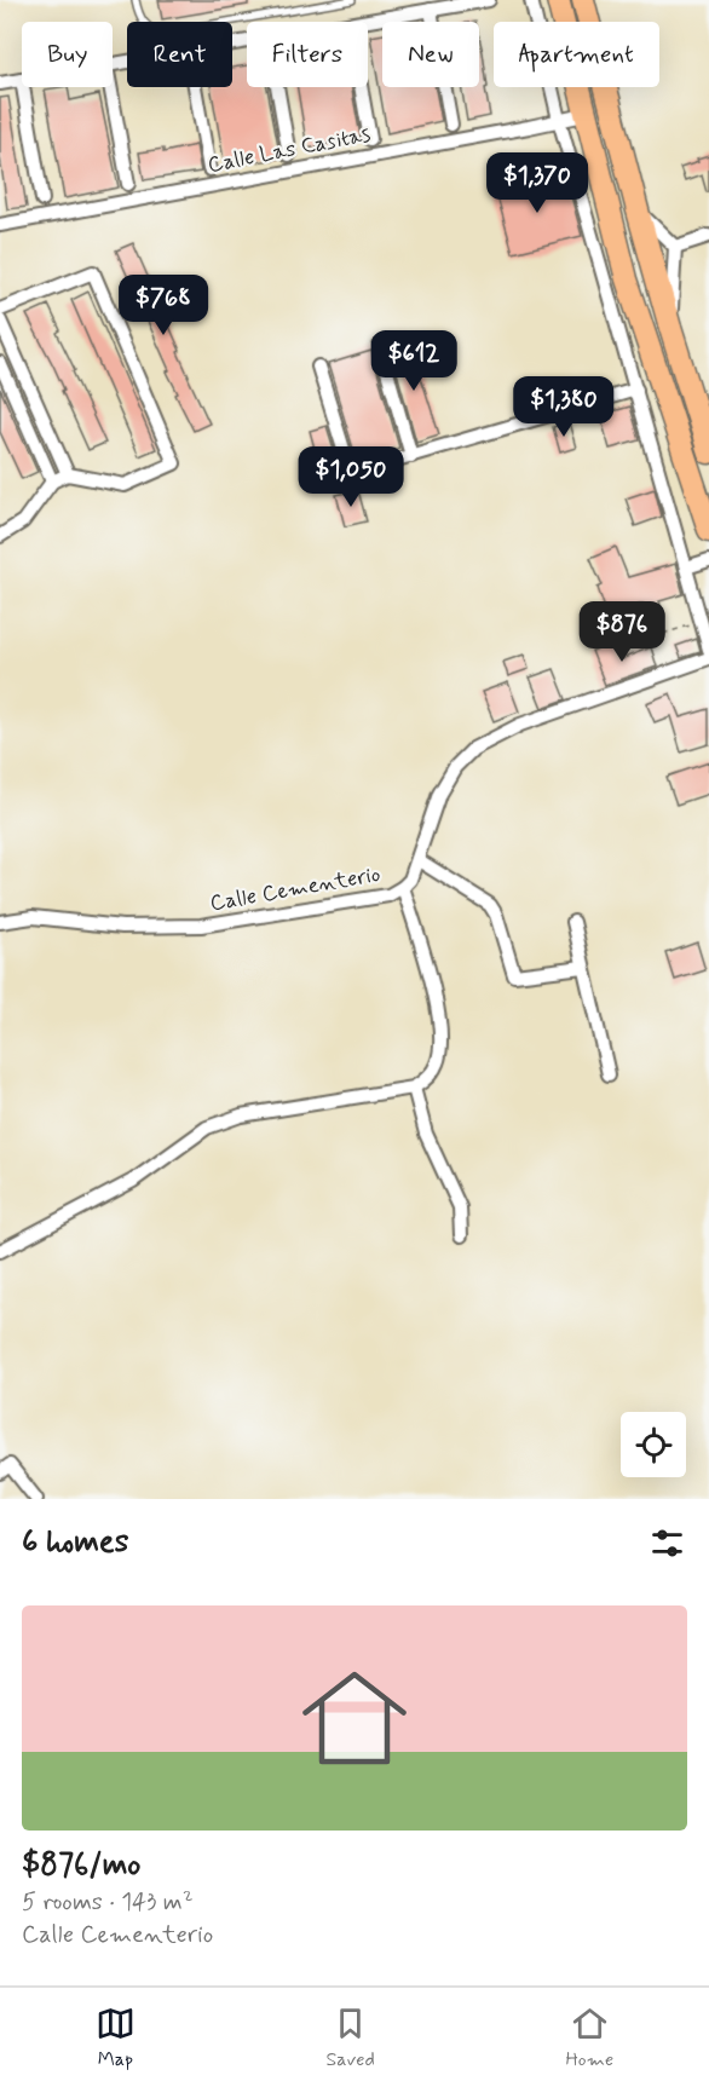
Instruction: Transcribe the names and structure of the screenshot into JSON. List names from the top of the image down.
{
  "streets": {
    "street": ["Calle Las Casitas", "Calle Cementerio"]
  },
  "page": {
    "chip": [
      "Buy",
      "Rent",
      "Filters",
      "New",
      "Apartment"
    ],
    "price": [
      "$1,370",
      "$768",
      "$612",
      "$1,380",
      "$1,050",
      "$876"
    ],
    "heading": "6 homes",
    "list": [
      {
        "name": "$876/mo",
        "note": "5 rooms · 143 m² · Calle Cementerio"
      }
    ],
    "tabs": ["Map", "Saved", "Home"]
  }
}
